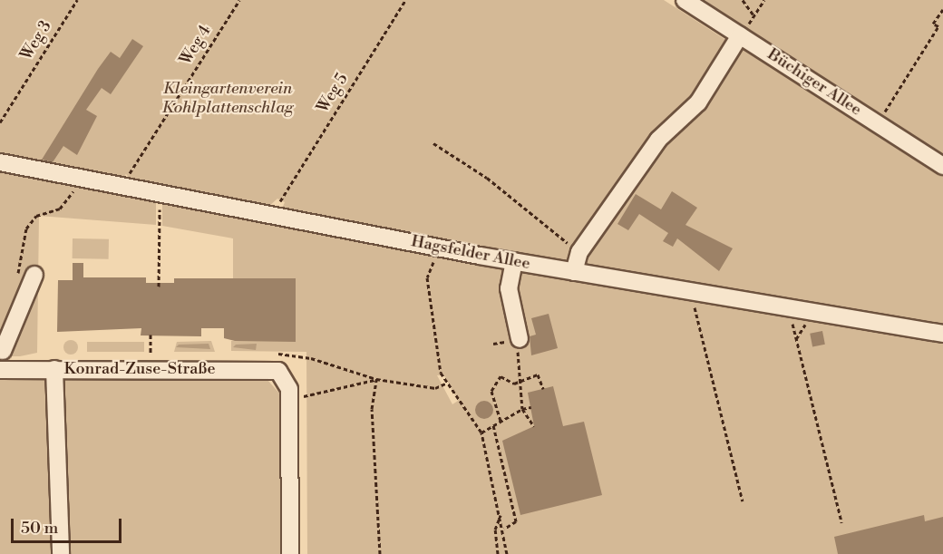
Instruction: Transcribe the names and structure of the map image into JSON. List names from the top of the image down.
{
  "streets": {
    "street": ["Büchiger Allee", "Hagsfelder Allee", "Konrad-Zuse-Straße"],
    "path": ["Weg 3", "Weg 4", "Weg 5"]
  },
  "crossings": [
    ["Weg 4", "Hagsfelder Allee"]
  ],
  "parks": ["Kleingartenverein Kohlplattenschlag"],
  "scale_bar": "50 m"
}
